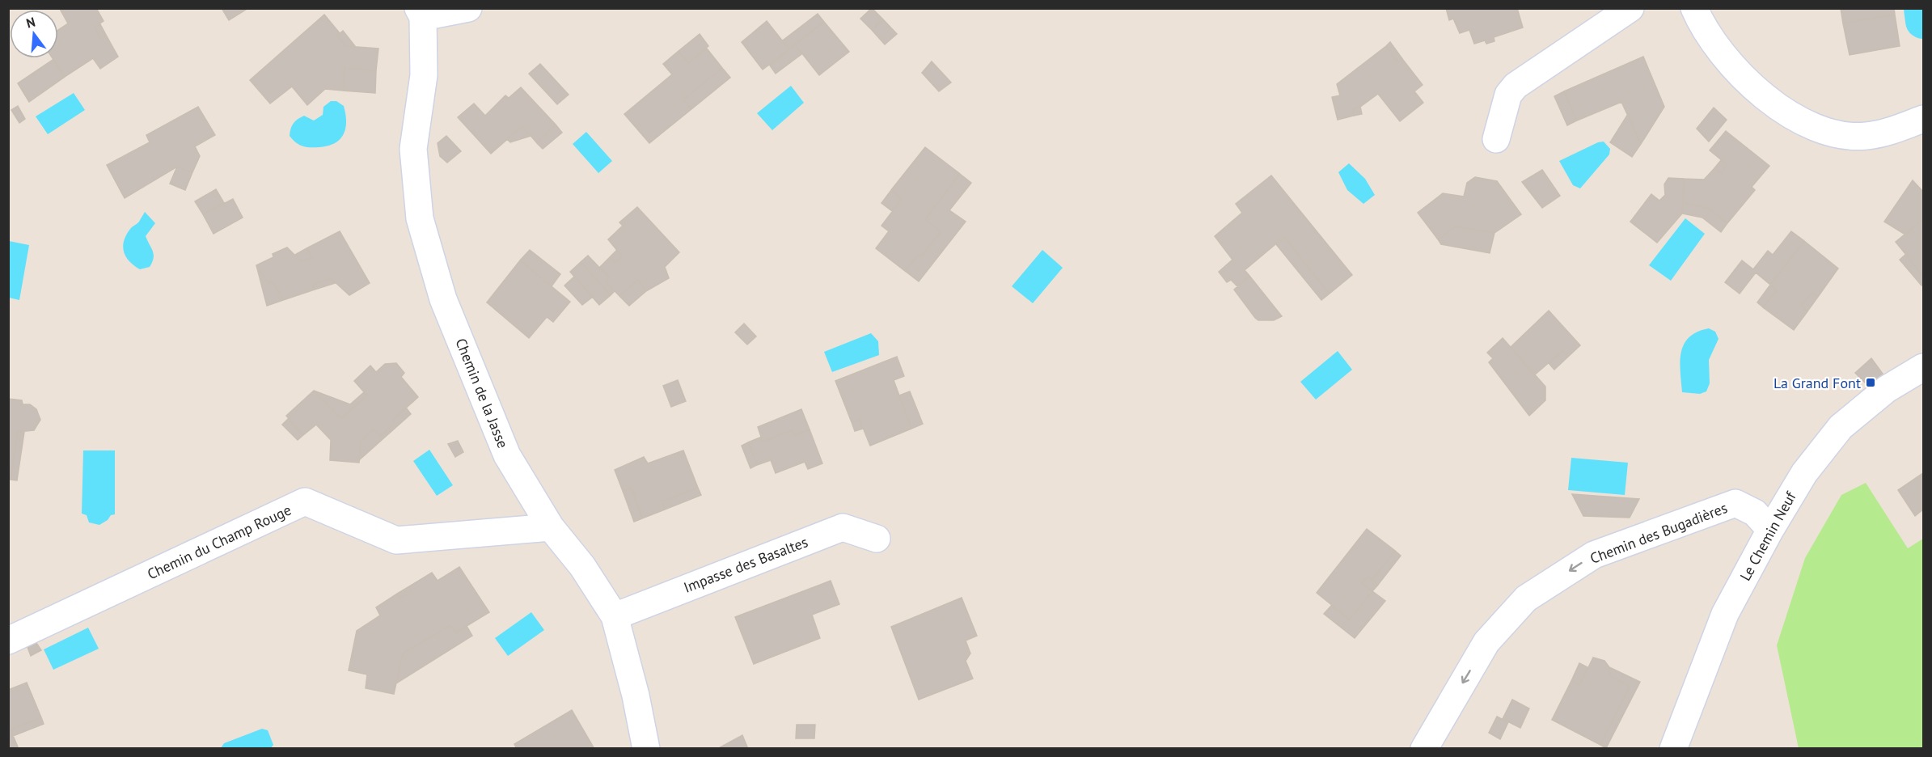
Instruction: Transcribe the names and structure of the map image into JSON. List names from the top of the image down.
{
  "streets": {
    "street": [
      "Chemin de la Jasse",
      "Chemin des Bugadières",
      "Le Chemin Neuf",
      "Chemin du Champ Rouge",
      "Impasse des Basaltes"
    ]
  },
  "crossings": [
    ["Chemin de la Jasse", "Chemin du Champ Rouge"],
    ["Chemin de la Jasse", "Impasse des Basaltes"],
    ["Chemin des Bugadières", "Le Chemin Neuf"]
  ],
  "one_way": ["Chemin des Bugadières"],
  "places": {
    "transit": ["La Grand Font"]
  },
  "north": "top"
}
